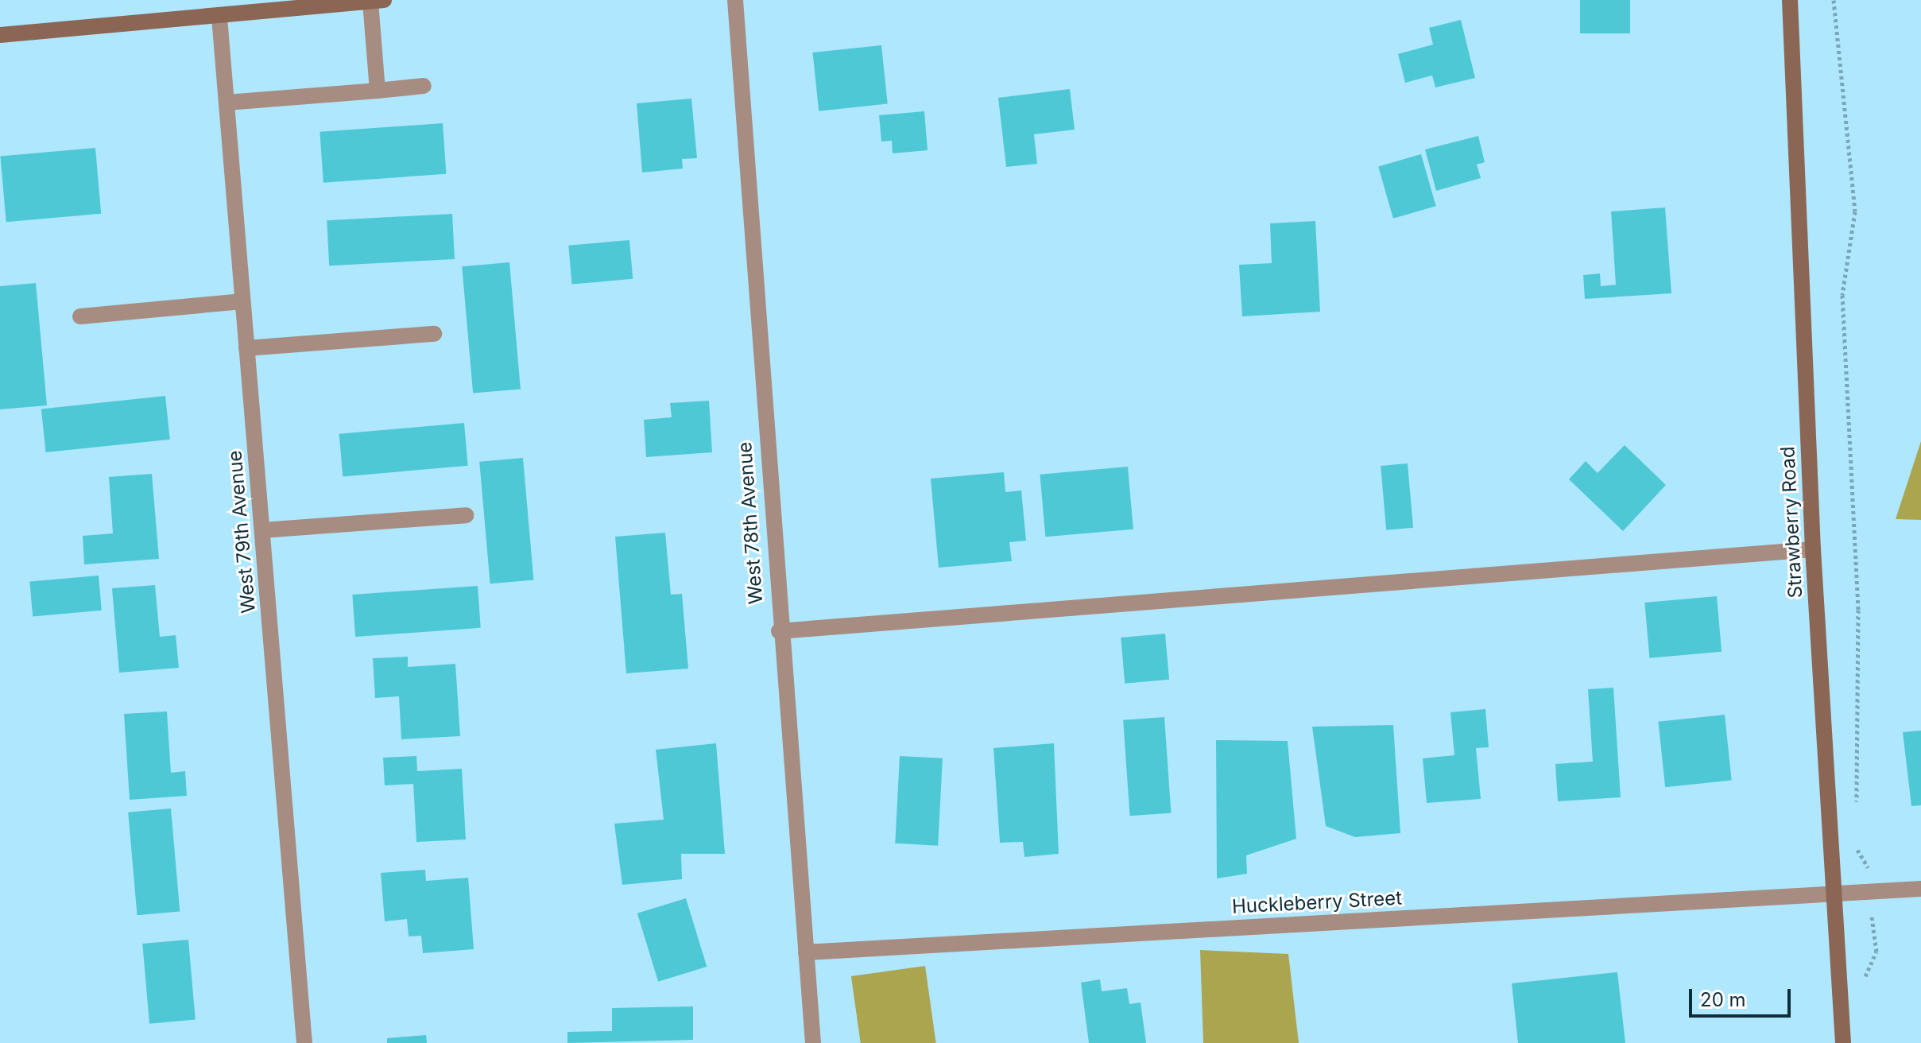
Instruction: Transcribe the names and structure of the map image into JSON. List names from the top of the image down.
{
  "streets": {
    "street": [
      "Strawberry Road",
      "West 78th Avenue",
      "West 79th Avenue",
      "Huckleberry Street"
    ]
  },
  "crossings": [
    ["Strawberry Road", "Huckleberry Street"],
    ["West 78th Avenue", "Huckleberry Street"]
  ],
  "scale_bar": "20 m"
}
